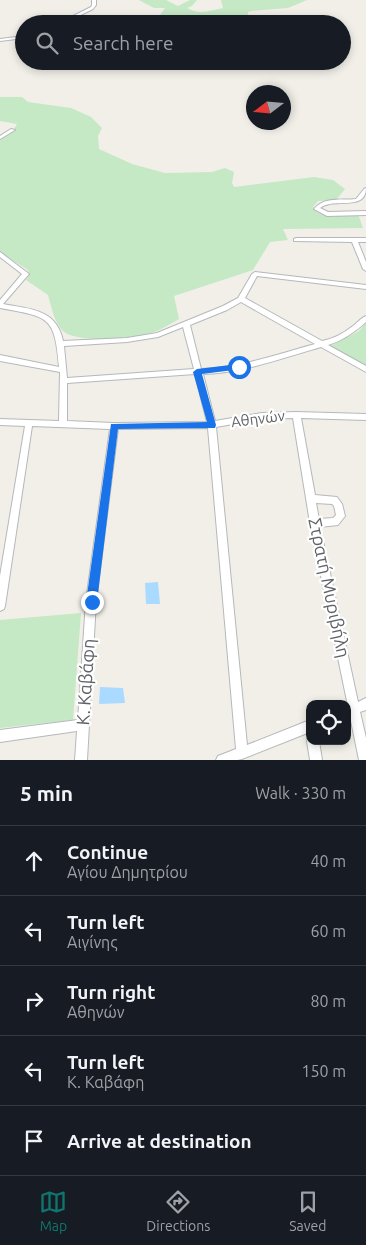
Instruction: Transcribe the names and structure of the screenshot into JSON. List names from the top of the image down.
{
  "streets": {
    "street": ["Αθηνών", "Στρατή Μυριβήλη", "Κ. Καβάφη"]
  },
  "crossings": [
    ["Αθηνών", "Στρατή Μυριβήλη"],
    ["Αθηνών", "Κ. Καβάφη"]
  ],
  "north": "left",
  "page": {
    "search": "Search here",
    "heading": ["5 min", "Walk · 330 m"],
    "list": [
      ["Continue", "Αγίου Δημητρίου", "40 m"],
      ["Turn left", "Αιγίνης", "60 m"],
      ["Turn right", "Αθηνών", "80 m"],
      ["Turn left", "Κ. Καβάφη", "150 m"],
      "Arrive at destination"
    ],
    "nav": ["Map", "Directions", "Saved"]
  }
}
